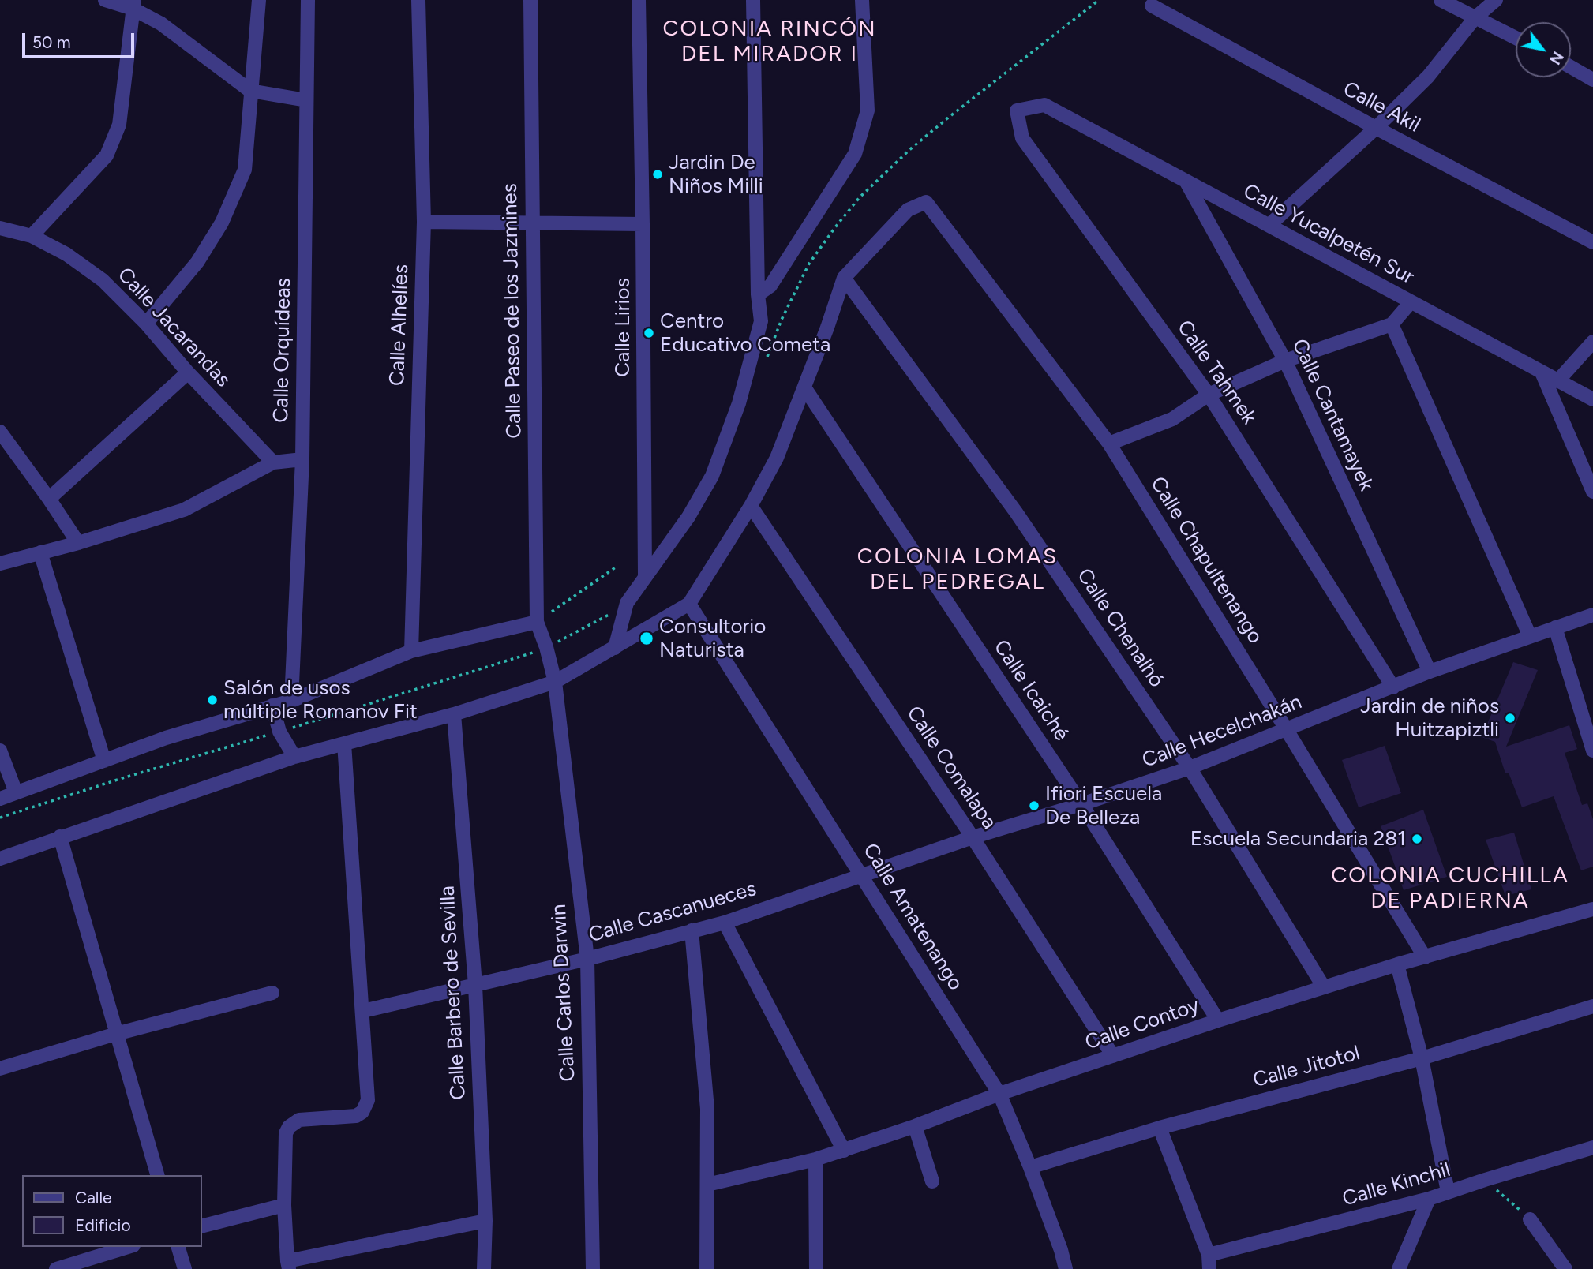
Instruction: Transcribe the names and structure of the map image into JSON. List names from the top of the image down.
{
  "streets": {
    "street": [
      "Calle Akil",
      "Calle Yucalpetén Sur",
      "Calle Paseo de los Jazmines",
      "Calle Alhelíes",
      "Calle Jacarandas",
      "Calle Lirios",
      "Calle Orquídeas",
      "Calle Tahmek",
      "Calle Cantamayek",
      "Calle Chapultenango",
      "Calle Chenalhó",
      "Calle Icaiché",
      "Calle Hecelchakán",
      "Calle Comalapa",
      "Calle Cascanueces",
      "Calle Amatenango",
      "Calle Barbero de Sevilla",
      "Calle Carlos Darwin",
      "Calle Contoy",
      "Calle Jitotol",
      "Calle Kinchil"
    ]
  },
  "crossings": [
    ["Calle Yucalpetén Sur", "Calle Tahmek"],
    ["Calle Yucalpetén Sur", "Calle Cantamayek"],
    ["Calle Paseo de los Jazmines", "Calle Carlos Darwin"],
    ["Calle Tahmek", "Calle Hecelchakán"],
    ["Calle Cantamayek", "Calle Hecelchakán"],
    ["Calle Chapultenango", "Calle Chenalhó"],
    ["Calle Chapultenango", "Calle Hecelchakán"],
    ["Calle Chapultenango", "Calle Contoy"],
    ["Calle Chenalhó", "Calle Hecelchakán"],
    ["Calle Chenalhó", "Calle Contoy"],
    ["Calle Icaiché", "Calle Hecelchakán"],
    ["Calle Icaiché", "Calle Contoy"],
    ["Calle Hecelchakán", "Calle Comalapa"],
    ["Calle Hecelchakán", "Calle Cascanueces"],
    ["Calle Hecelchakán", "Calle Amatenango"],
    ["Calle Comalapa", "Calle Contoy"],
    ["Calle Cascanueces", "Calle Amatenango"],
    ["Calle Cascanueces", "Calle Barbero de Sevilla"],
    ["Calle Cascanueces", "Calle Carlos Darwin"],
    ["Calle Amatenango", "Calle Contoy"],
    ["Calle Amatenango", "Calle Jitotol"]
  ],
  "districts": ["COLONIA RINCÓN DEL MIRADOR I", "COLONIA LOMAS DEL PEDREGAL", "COLONIA CUCHILLA DE PADIERNA"],
  "places": [
    "Jardin De Niños Milli",
    "Centro Educativo Cometa",
    "Consultorio Naturista",
    "Salón de usos múltiple Romanov Fit",
    "Jardin de niños Huitzapiztli",
    "Ifiori Escuela De Belleza",
    "Escuela Secundaria 281"
  ],
  "legend": ["Calle", "Edificio"],
  "scale_bar": "50 m",
  "north": "bottom right"
}
